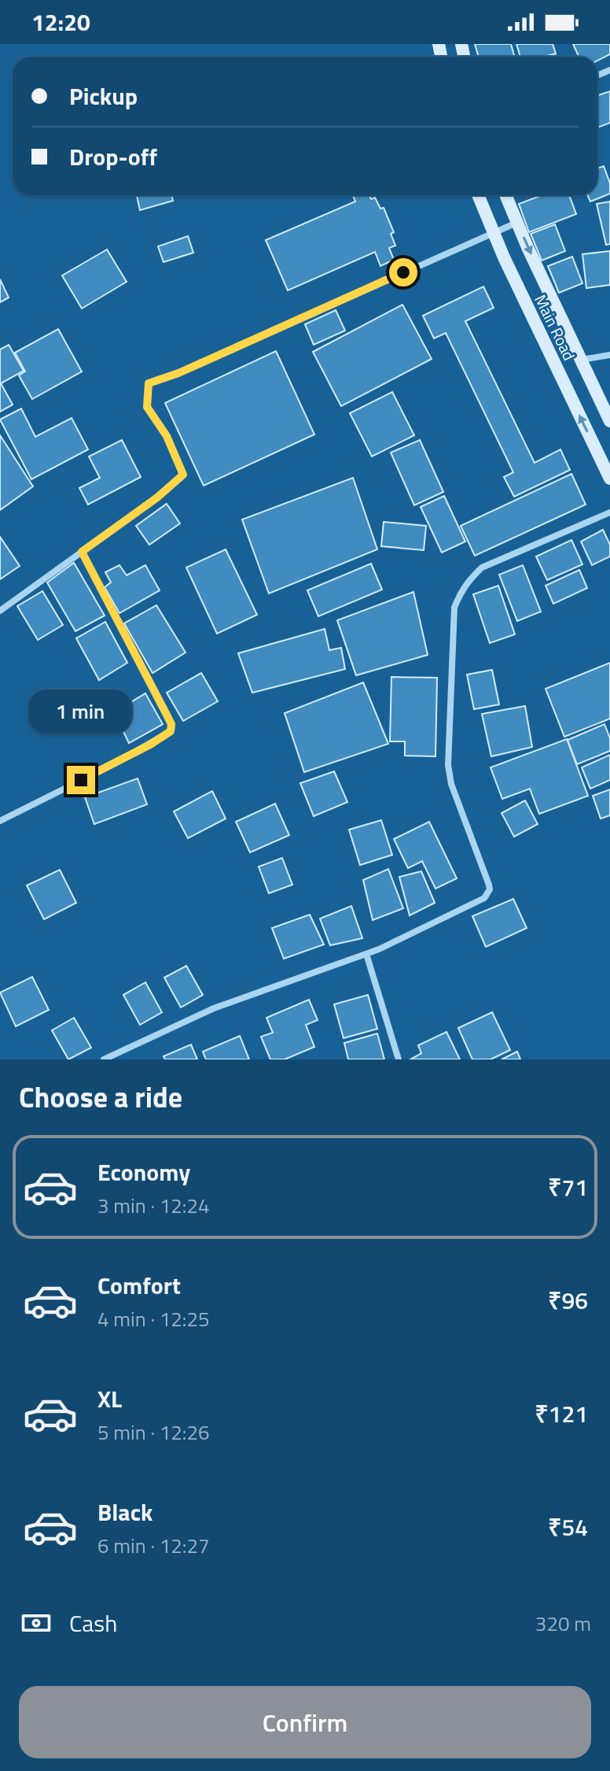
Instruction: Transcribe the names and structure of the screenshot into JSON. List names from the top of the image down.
{
  "streets": {
    "main road": ["Main Road"]
  },
  "page": {
    "status": "12:20",
    "banner": ["Pickup", "Drop-off"],
    "bubble": "1 min",
    "heading": "Choose a ride",
    "list": [
      {
        "name": "Economy",
        "note": "3 min · 12:24",
        "value": "₹71"
      },
      {
        "name": "Comfort",
        "note": "4 min · 12:25",
        "value": "₹96"
      },
      {
        "name": "XL",
        "note": "5 min · 12:26",
        "value": "₹121"
      },
      {
        "name": "Black",
        "note": "6 min · 12:27",
        "value": "₹54"
      }
    ],
    "pay": ["Cash", "320 m"],
    "buttons": "Confirm"
  }
}
